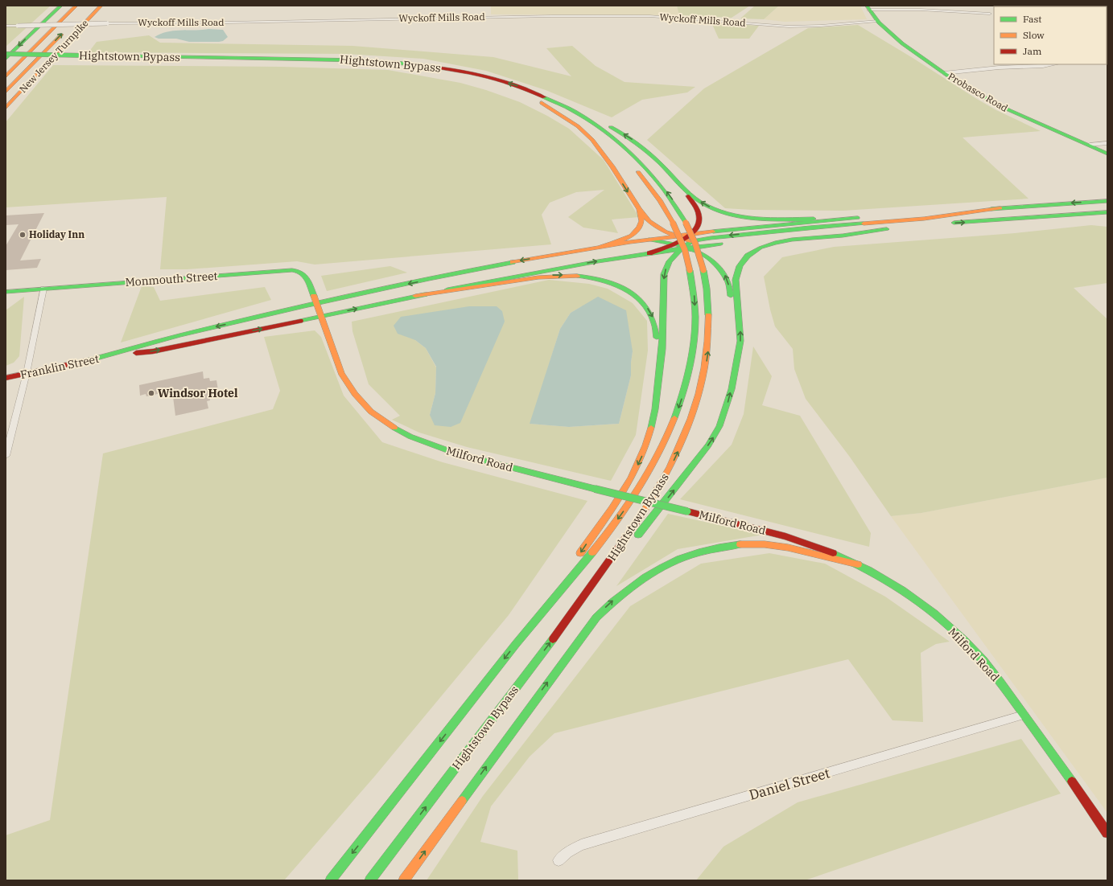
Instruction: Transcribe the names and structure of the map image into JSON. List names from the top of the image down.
{
  "streets": {
    "main road": [
      "New Jersey Turnpike",
      "Hightstown Bypass",
      "Probasco Road",
      "Monmouth Street",
      "Franklin Street",
      "Milford Road"
    ],
    "street": ["Wyckoff Mills Road", "Daniel Street"]
  },
  "crossings": [
    ["Wyckoff Mills Road", "Probasco Road"],
    ["Monmouth Street", "Milford Road"],
    ["Milford Road", "Daniel Street"]
  ],
  "places": ["Holiday Inn", "Windsor Hotel"],
  "legend": ["Fast", "Slow", "Jam"]
}
